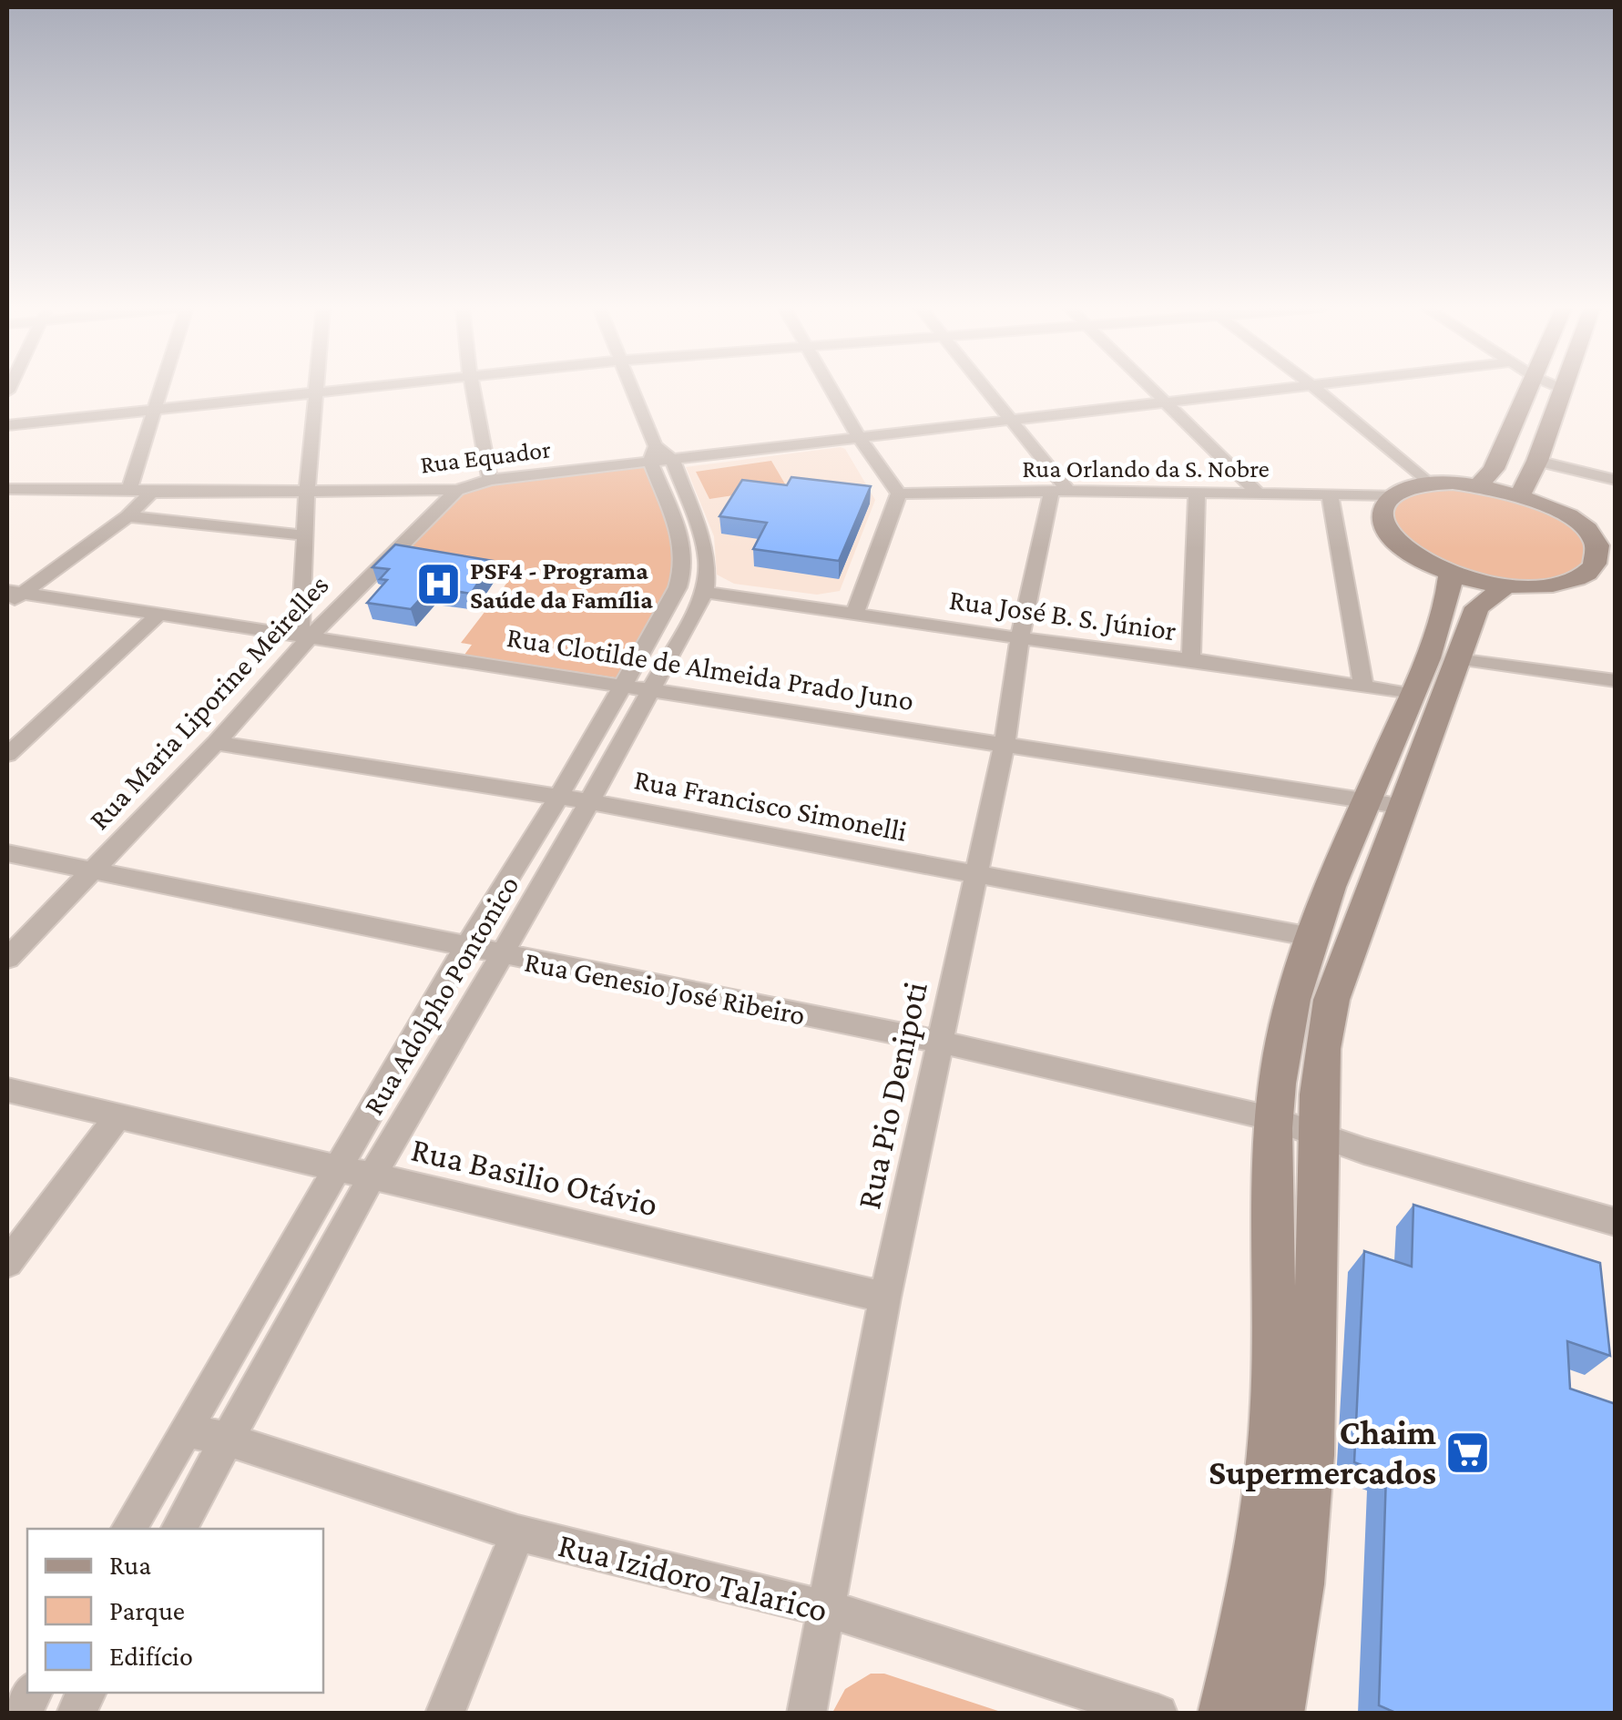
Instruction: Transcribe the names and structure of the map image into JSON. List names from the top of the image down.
{
  "streets": {
    "street": [
      "Rua Equador",
      "Rua Orlando da S. Nobre",
      "Rua José B. S. Júnior",
      "Rua Clotilde de Almeida Prado Juno",
      "Rua Maria Liporine Meirelles",
      "Rua Francisco Simonelli",
      "Rua Genesio José Ribeiro",
      "Rua Adolpho Pontonico",
      "Rua Pio Denipoti",
      "Rua Basilio Otávio",
      "Rua Izidoro Talarico"
    ]
  },
  "crossings": [
    ["Rua Equador", "Rua Maria Liporine Meirelles"],
    ["Rua Equador", "Rua Adolpho Pontonico"],
    ["Rua Orlando da S. Nobre", "Rua Pio Denipoti"],
    ["Rua José B. S. Júnior", "Rua Adolpho Pontonico"],
    ["Rua José B. S. Júnior", "Rua Pio Denipoti"],
    ["Rua Clotilde de Almeida Prado Juno", "Rua Maria Liporine Meirelles"],
    ["Rua Clotilde de Almeida Prado Juno", "Rua Adolpho Pontonico"],
    ["Rua Clotilde de Almeida Prado Juno", "Rua Pio Denipoti"],
    ["Rua Maria Liporine Meirelles", "Rua Francisco Simonelli"],
    ["Rua Maria Liporine Meirelles", "Rua Genesio José Ribeiro"],
    ["Rua Francisco Simonelli", "Rua Adolpho Pontonico"],
    ["Rua Francisco Simonelli", "Rua Pio Denipoti"],
    ["Rua Genesio José Ribeiro", "Rua Adolpho Pontonico"],
    ["Rua Genesio José Ribeiro", "Rua Pio Denipoti"],
    ["Rua Adolpho Pontonico", "Rua Basilio Otávio"],
    ["Rua Adolpho Pontonico", "Rua Izidoro Talarico"],
    ["Rua Pio Denipoti", "Rua Basilio Otávio"],
    ["Rua Pio Denipoti", "Rua Izidoro Talarico"]
  ],
  "places": {
    "hospital": ["PSF4 - Programa Saúde da Família"],
    "supermarket": ["Chaim Supermercados"]
  },
  "legend": ["Rua", "Parque", "Edifício"]
}
